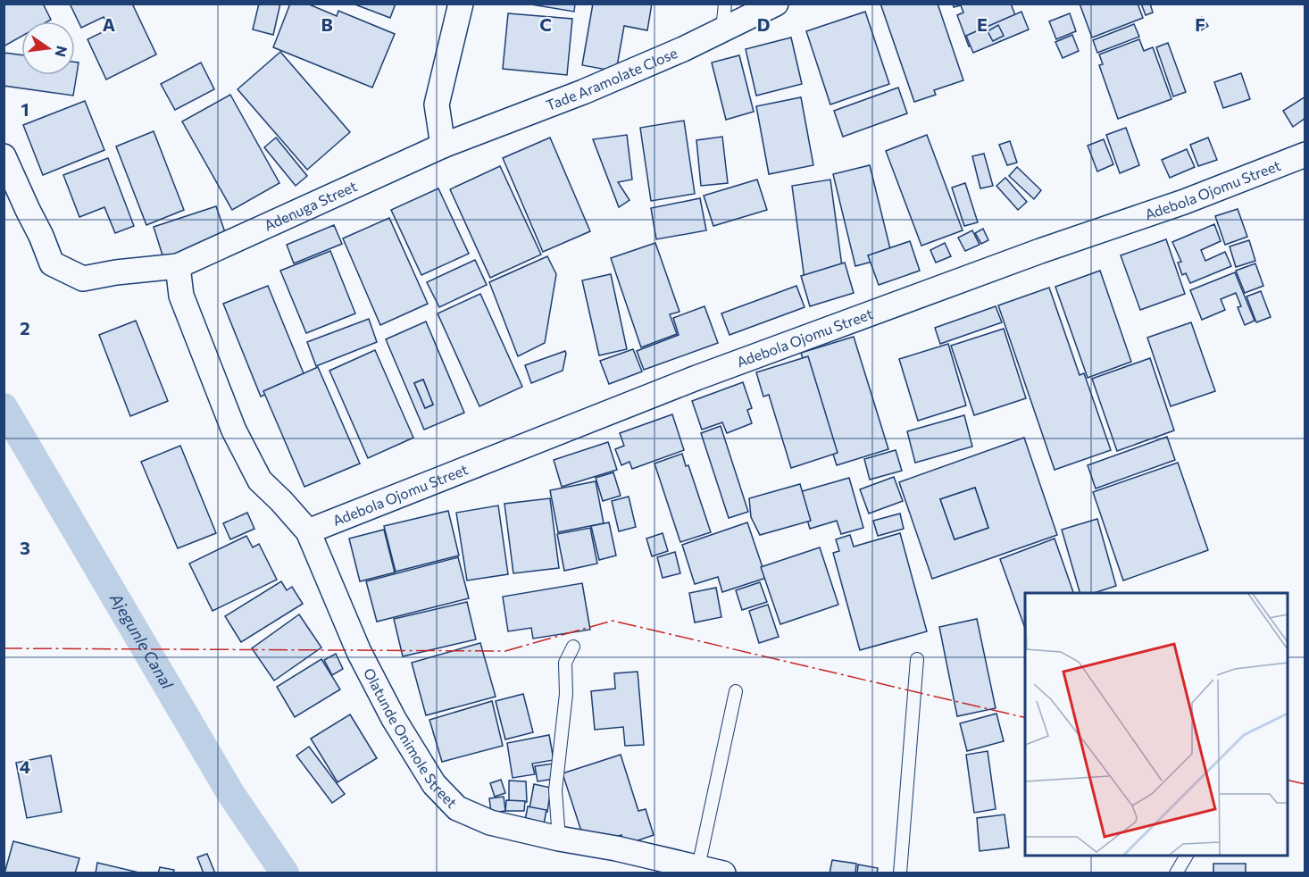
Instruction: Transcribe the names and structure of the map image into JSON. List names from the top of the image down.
{
  "streets": {
    "street": [
      "Tade Aramolate Close",
      "Adebola Ojomu Street",
      "Adenuga Street",
      "Olatunde Onimole Street"
    ]
  },
  "crossings": [
    ["Tade Aramolate Close", "Adenuga Street"],
    ["Adebola Ojomu Street", "Olatunde Onimole Street"],
    ["Adenuga Street", "Olatunde Onimole Street"]
  ],
  "water": ["Ajegunle Canal"],
  "north": "right",
  "grid": {
    "columns": [
      "A",
      "B",
      "C",
      "D",
      "E",
      "F"
    ],
    "rows": [
      "1",
      "2",
      "3",
      "4"
    ]
  }
}
